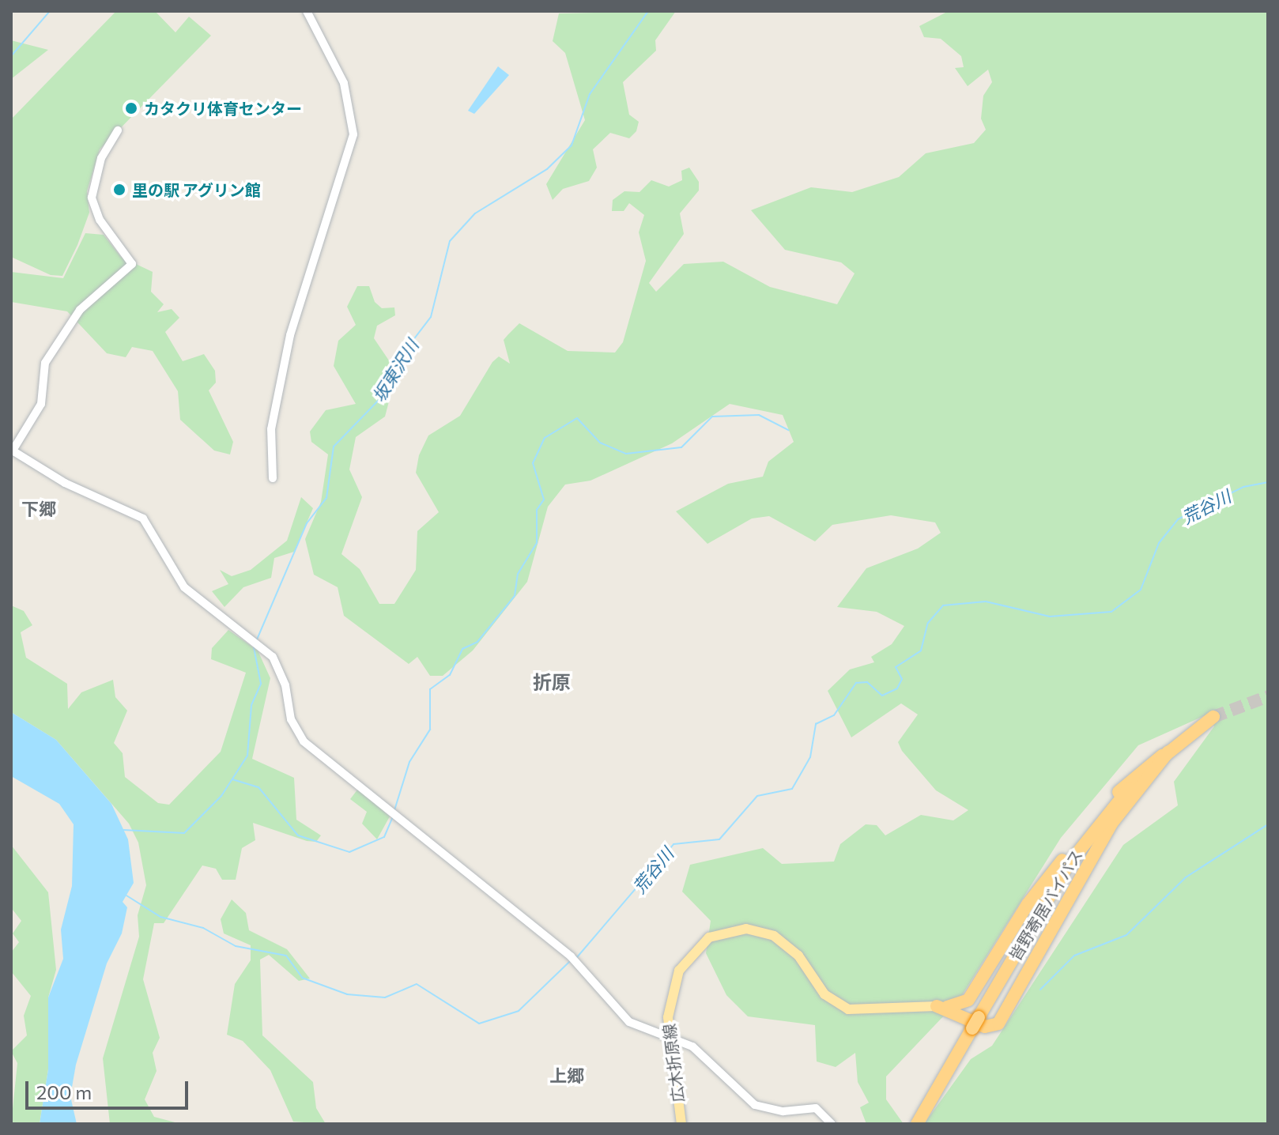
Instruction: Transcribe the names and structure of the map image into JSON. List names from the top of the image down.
{
  "streets": {
    "highway": ["皆野寄居バイパス"],
    "main road": ["広木折原線"]
  },
  "districts": ["下郷", "折原", "上郷"],
  "water": ["坂東沢川", "荒谷川"],
  "places": ["カタクリ体育センター", "里の駅 アグリン館"],
  "scale_bar": "200 m"
}
